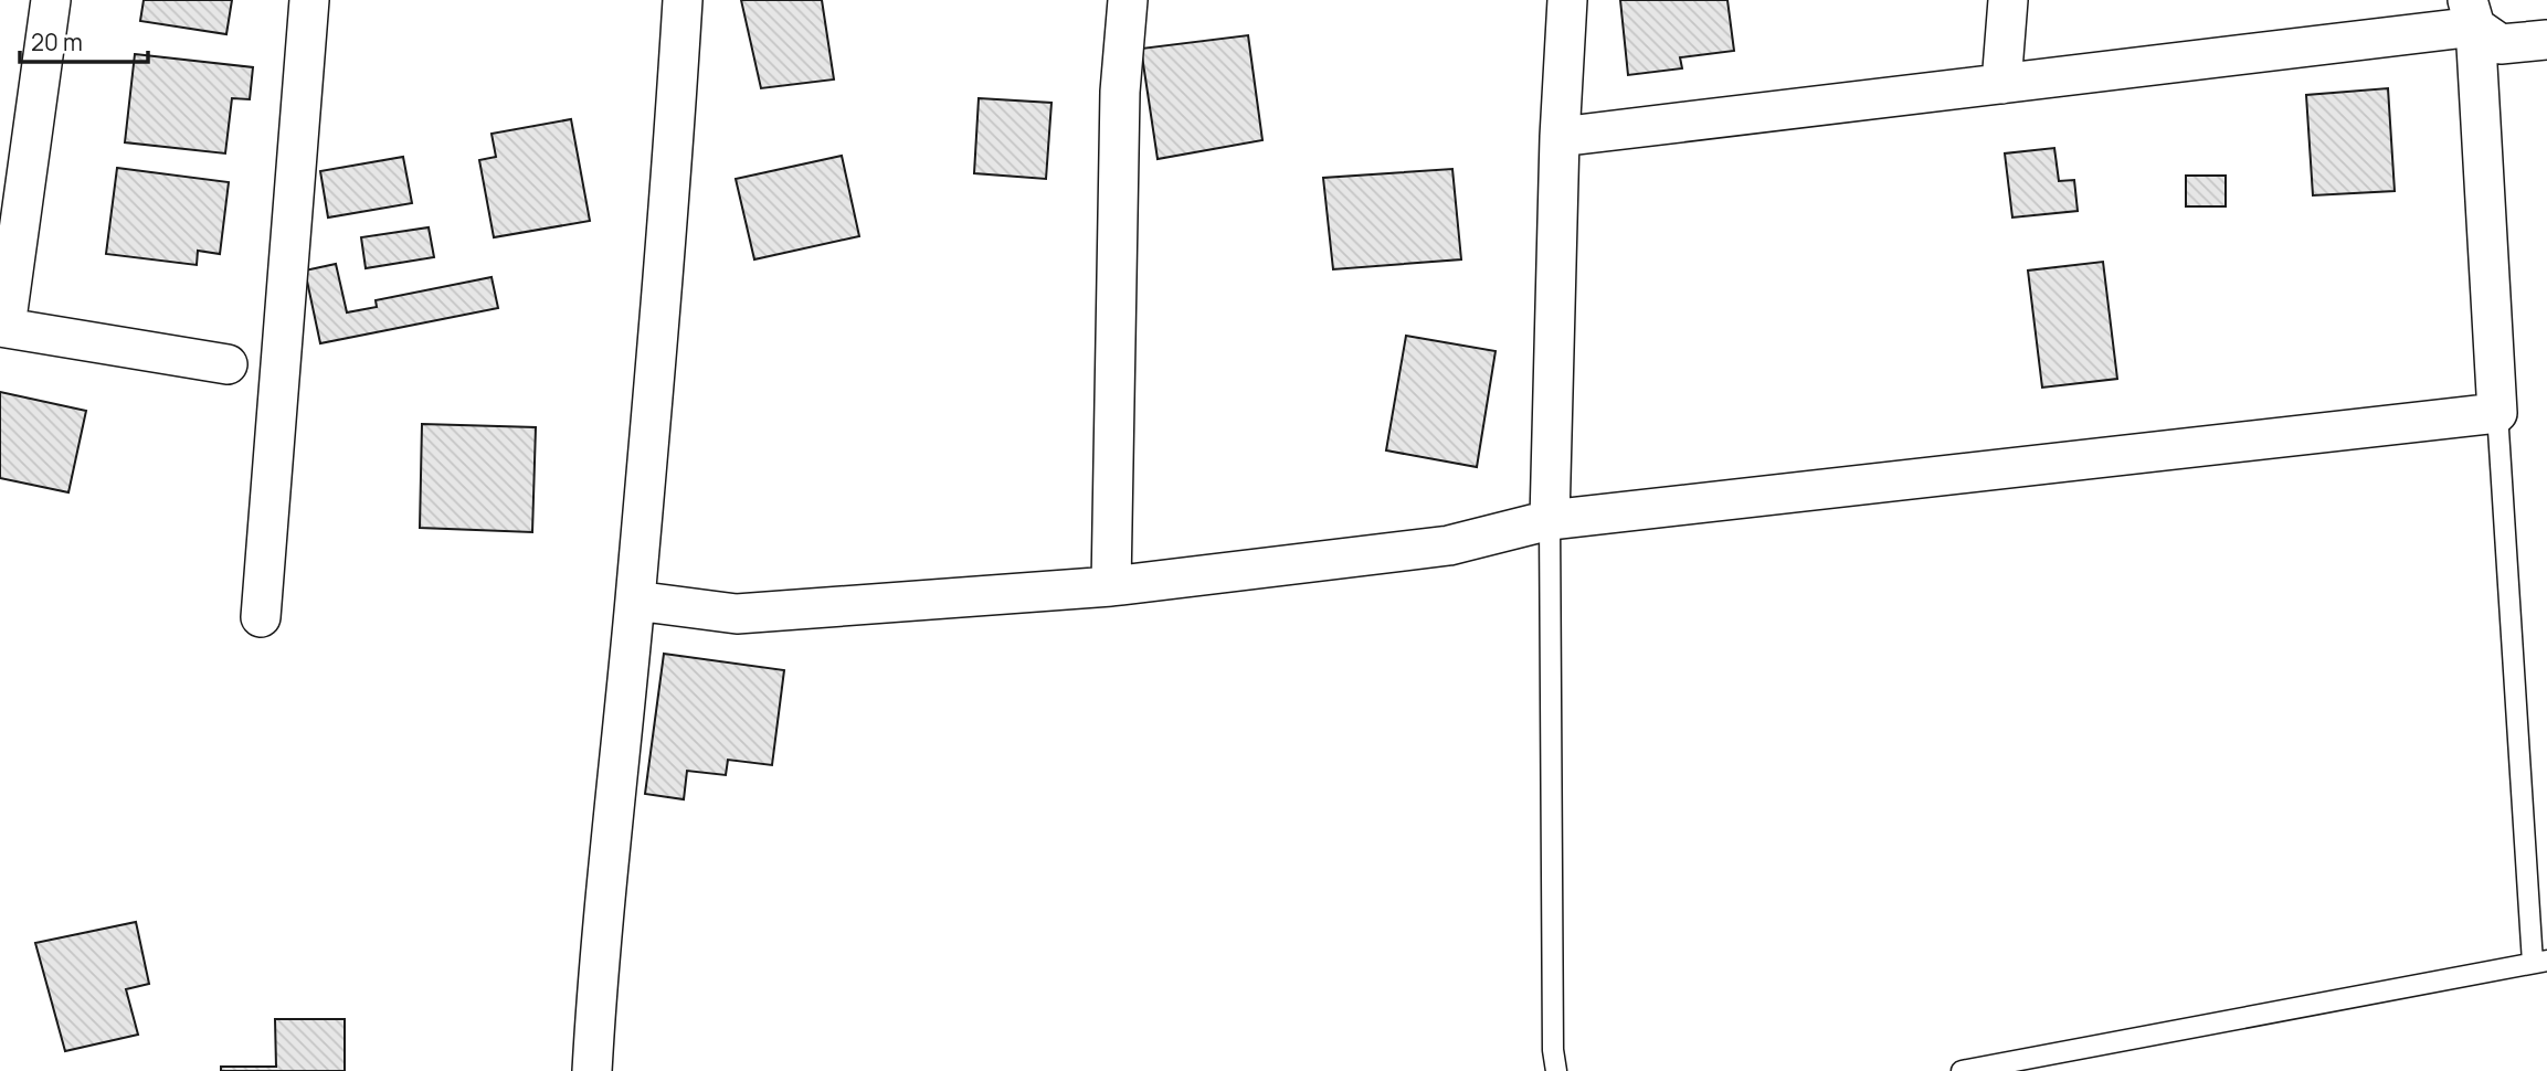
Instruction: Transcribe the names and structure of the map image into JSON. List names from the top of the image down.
{
  "scale_bar": "20 m"
}
